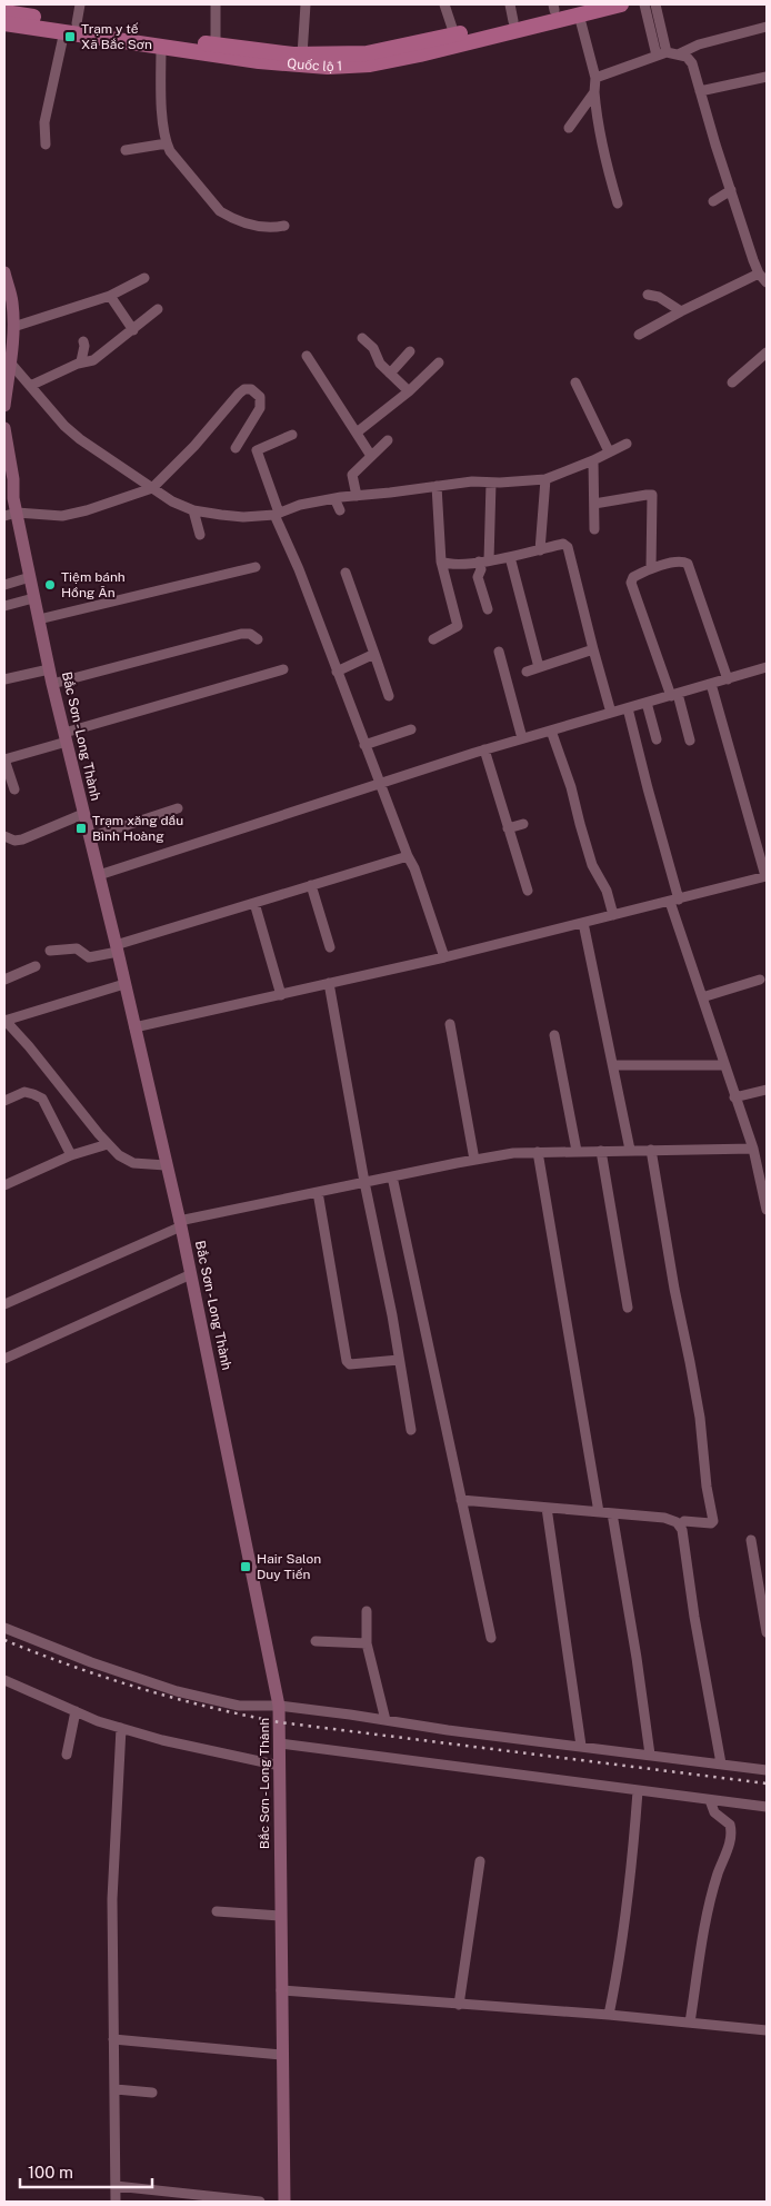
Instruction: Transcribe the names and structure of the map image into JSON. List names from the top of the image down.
{
  "streets": {
    "highway": ["Quốc lộ 1"],
    "main road": ["Bắc Sơn - Long Thành"]
  },
  "places": {
    "transit": ["Trạm y tế Xã Bắc Sơn", "Trạm xăng dầu Bình Hoàng", "Hair Salon Duy Tiến"],
    "other": ["Tiệm bánh Hồng Ân"]
  },
  "scale_bar": "100 m"
}
